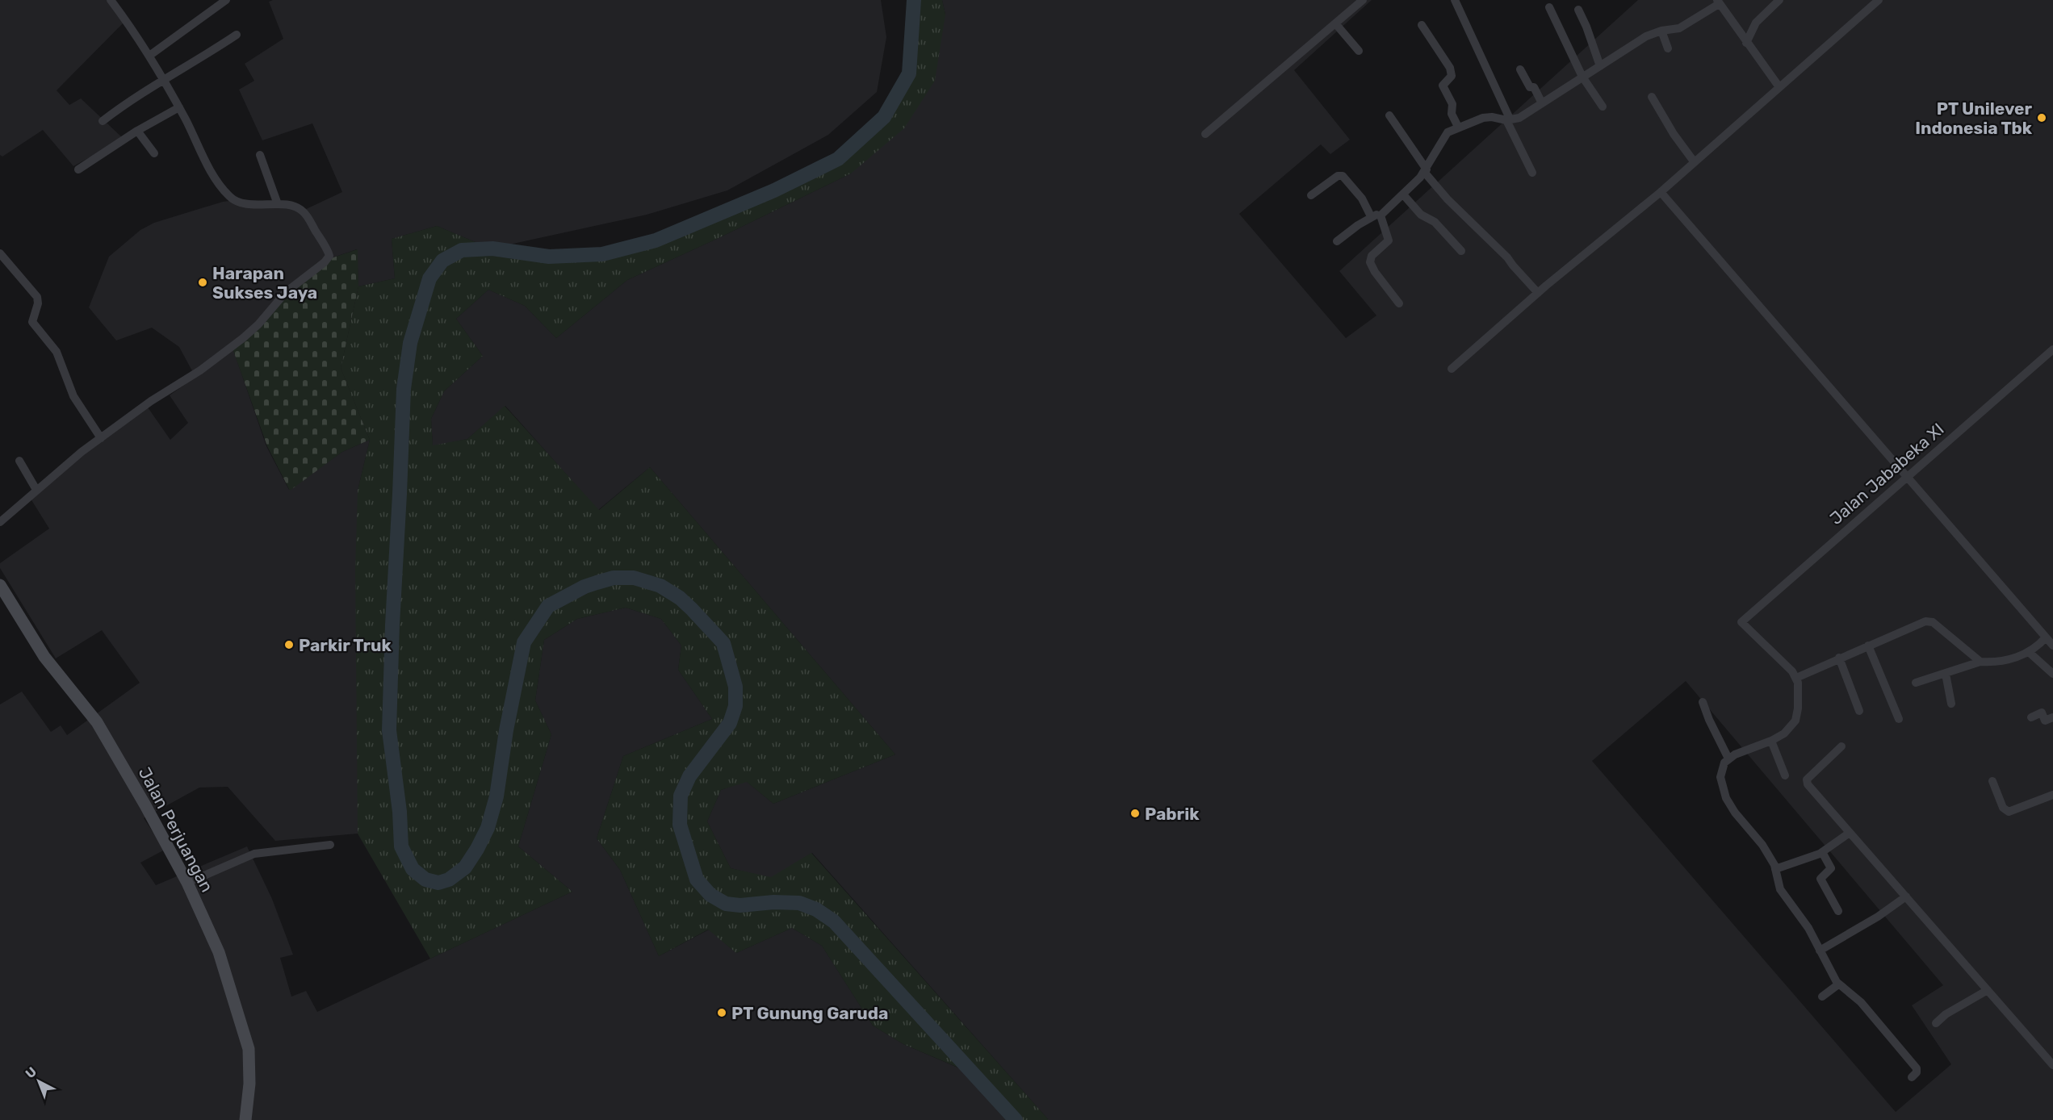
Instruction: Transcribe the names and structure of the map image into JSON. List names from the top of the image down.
{
  "streets": {
    "street": ["Jalan Jababeka XI", "Jalan Perjuangan"]
  },
  "places": [
    "PT Unilever Indonesia Tbk",
    "Harapan Sukses Jaya",
    "Parkir Truk",
    "Pabrik",
    "PT Gunung Garuda"
  ],
  "north": "top left"
}
